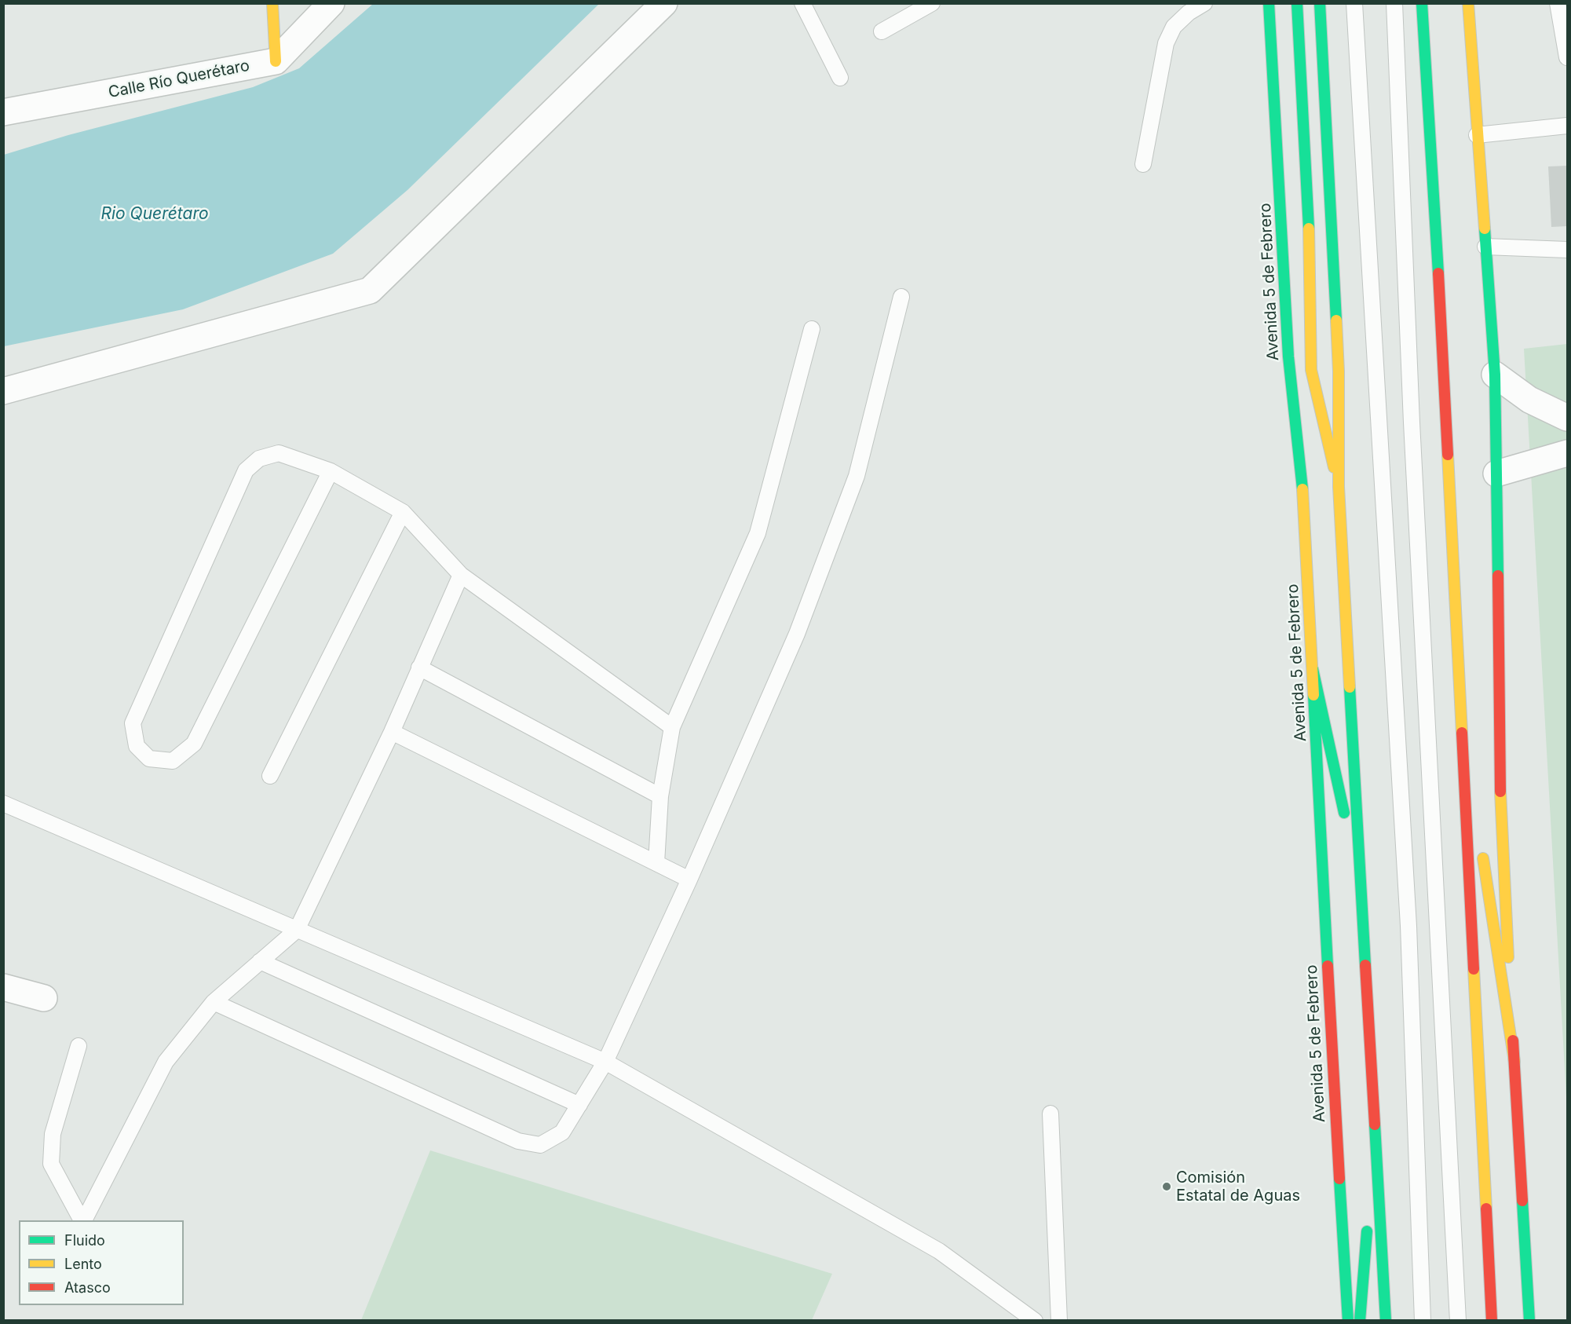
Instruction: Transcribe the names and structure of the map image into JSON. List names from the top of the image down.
{
  "streets": {
    "main road": ["Avenida 5 de Febrero"],
    "street": ["Calle Río Querétaro"]
  },
  "water": ["Rio Querétaro"],
  "places": ["Comisión Estatal de Aguas"],
  "legend": ["Fluido", "Lento", "Atasco"]
}
